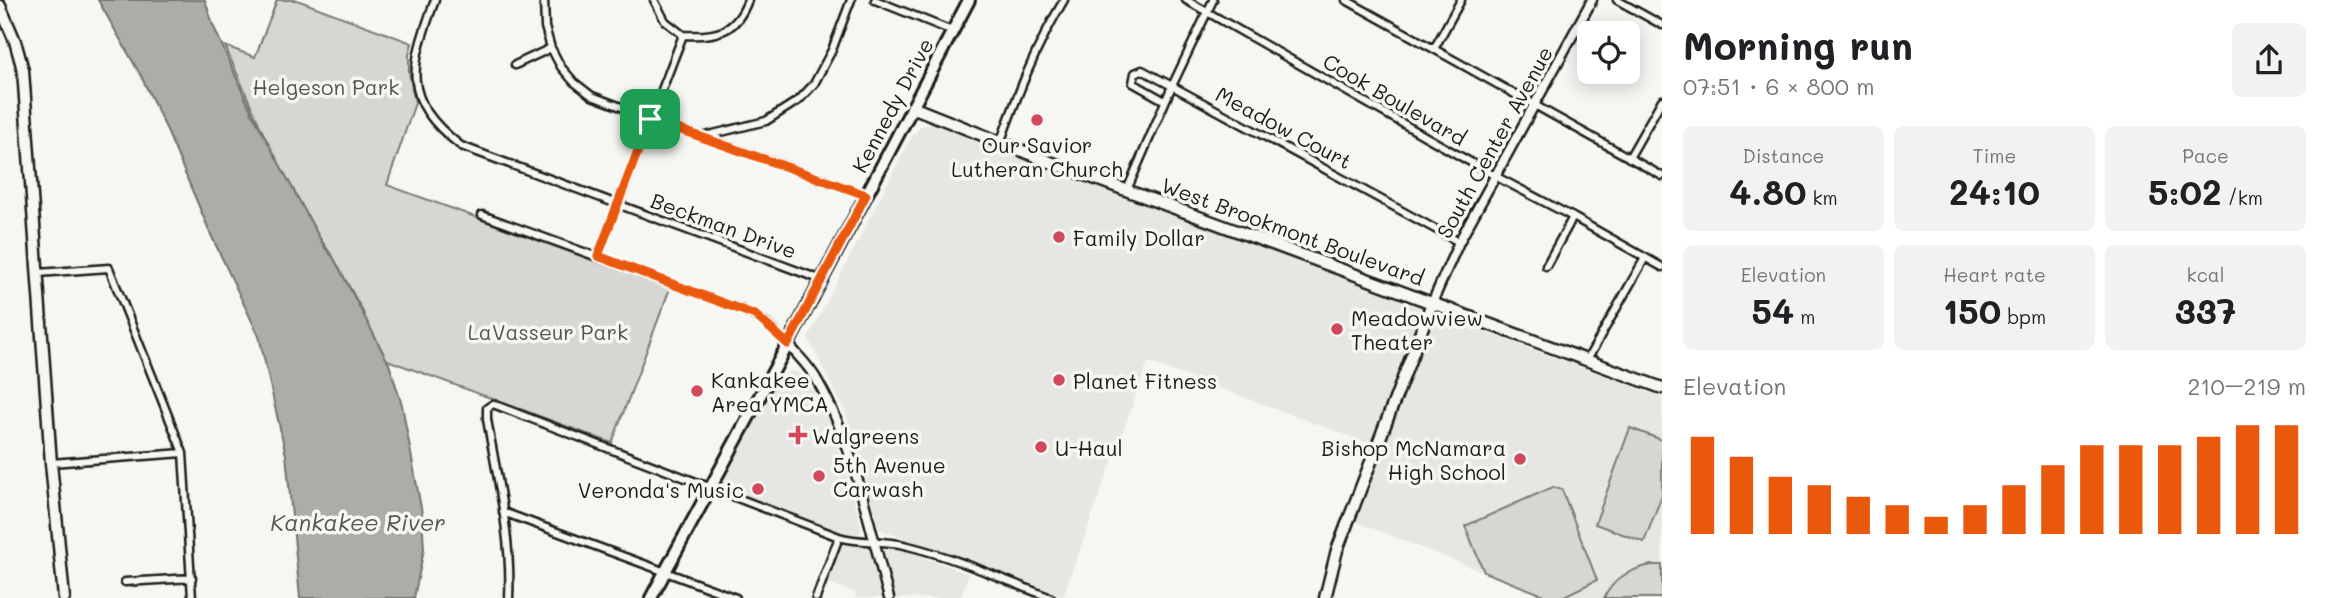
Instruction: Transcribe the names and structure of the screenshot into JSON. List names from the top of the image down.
{
  "streets": {
    "main road": ["Kennedy Drive", "West Brookmont Boulevard"],
    "street": [
      "Cook Boulevard",
      "Meadow Court",
      "South Center Avenue",
      "Beckman Drive"
    ]
  },
  "crossings": [
    ["Cook Boulevard", "South Center Avenue"],
    ["Kennedy Drive", "Beckman Drive"],
    ["Kennedy Drive", "West Brookmont Boulevard"],
    ["Meadow Court", "South Center Avenue"],
    ["South Center Avenue", "West Brookmont Boulevard"]
  ],
  "water": ["Kankakee River"],
  "parks": ["Helgeson Park", "LaVasseur Park"],
  "places": {
    "other": [
      "Our Savior Lutheran Church",
      "Family Dollar",
      "Meadowview Theater",
      "Planet Fitness",
      "Kankakee Area YMCA",
      "U-Haul",
      "Bishop McNamara High School",
      "5th Avenue Carwash",
      "Veronda's Music"
    ],
    "health": ["Walgreens"]
  },
  "page": {
    "heading": ["Morning run", "07:51 · 6 × 800 m"],
    "stats": [
      ["Distance", "4.80 km"],
      ["Time", "24:10"],
      ["Pace", "5:02 /km"],
      ["Elevation", "54 m"],
      ["Heart rate", "150 bpm"],
      ["kcal", "337"]
    ],
    "chart": ["Elevation", "210–219 m"]
  }
}
